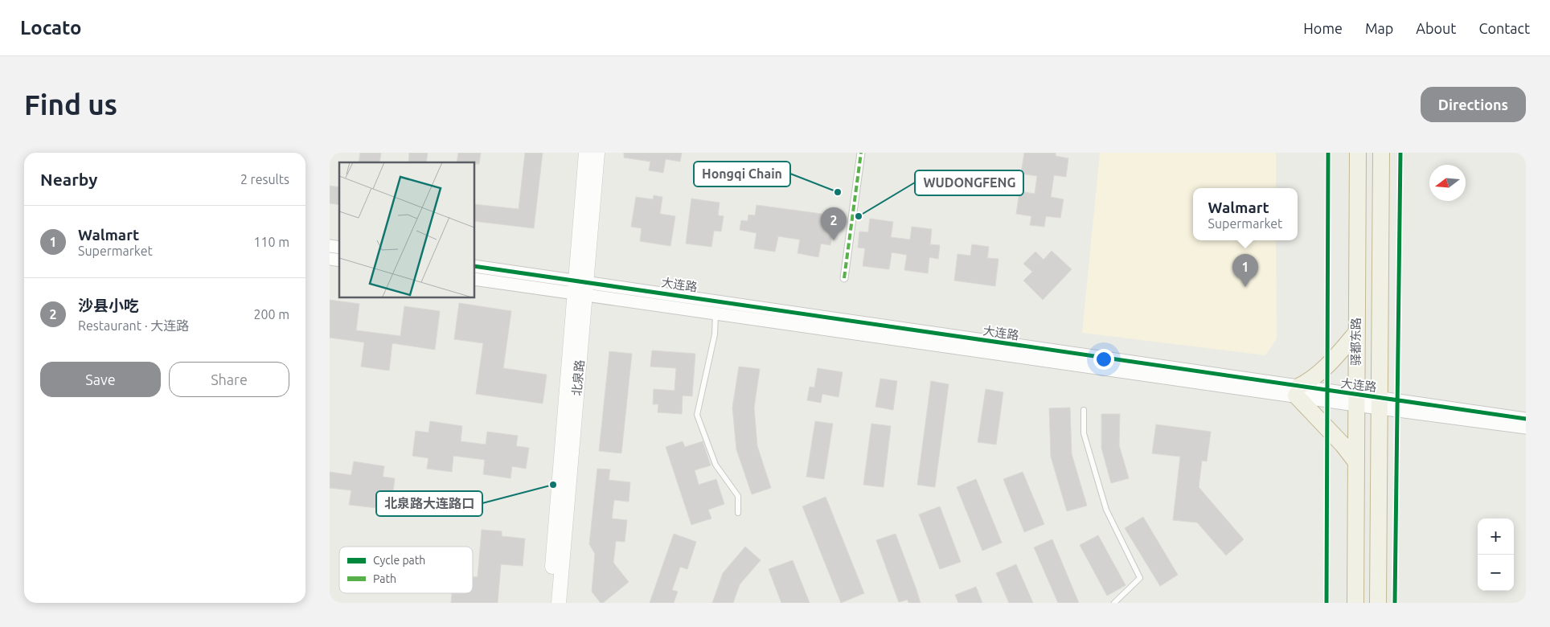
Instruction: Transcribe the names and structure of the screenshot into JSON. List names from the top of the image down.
{
  "streets": {
    "highway": ["驿都东路"],
    "main road": ["北泉路"],
    "street": ["大连路"]
  },
  "crossings": [
    ["大连路", "驿都东路"],
    ["大连路", "北泉路"]
  ],
  "places": ["Hongqi Chain", "WUDONGFENG", "北泉路大连路口"],
  "legend": ["Cycle path", "Path"],
  "north": "left",
  "page": {
    "header": "Locato",
    "nav": [
      "Home",
      "Map",
      "About",
      "Contact"
    ],
    "buttons": [
      "Directions",
      ["Save", "Share"]
    ],
    "title": "Find us",
    "heading": ["Nearby", "2 results"],
    "popup": ["Walmart", "Supermarket"],
    "list": [
      {
        "mark": "1",
        "name": "Walmart",
        "note": "Supermarket",
        "value": "110 m"
      },
      {
        "mark": "2",
        "name": "沙县小吃",
        "note": "Restaurant · 大连路",
        "value": "200 m"
      }
    ],
    "pins": ["2", "1"],
    "map_buttons": ["+", "−"]
  }
}
